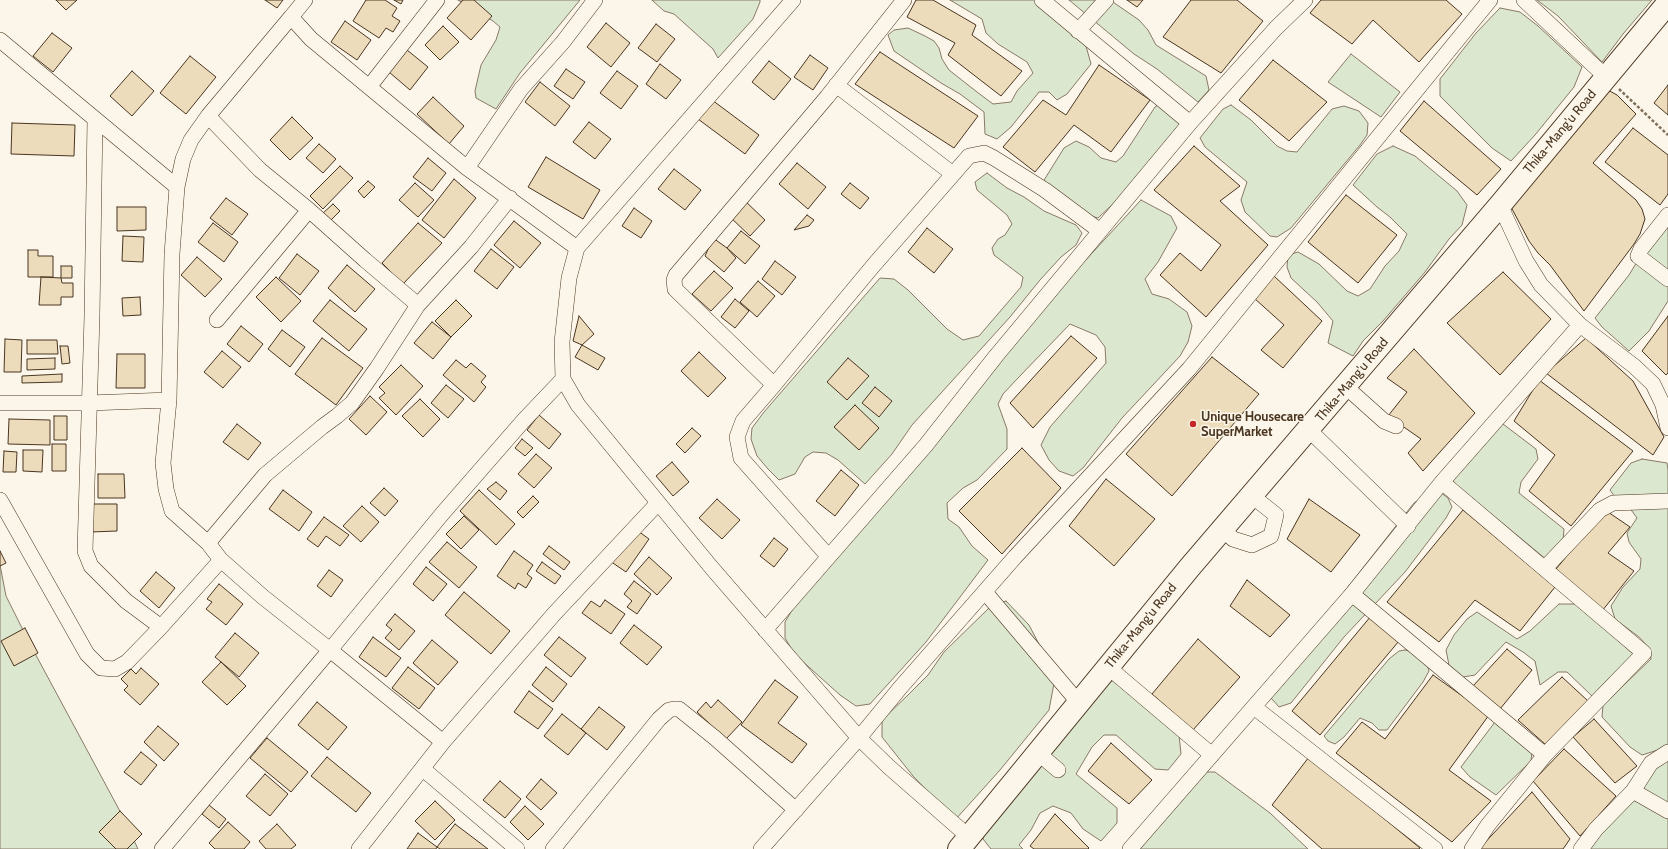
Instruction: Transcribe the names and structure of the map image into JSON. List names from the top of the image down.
{
  "streets": {
    "highway": ["Thika-Mang'u Road"]
  },
  "places": ["Unique Housecare SuperMarket"]
}
